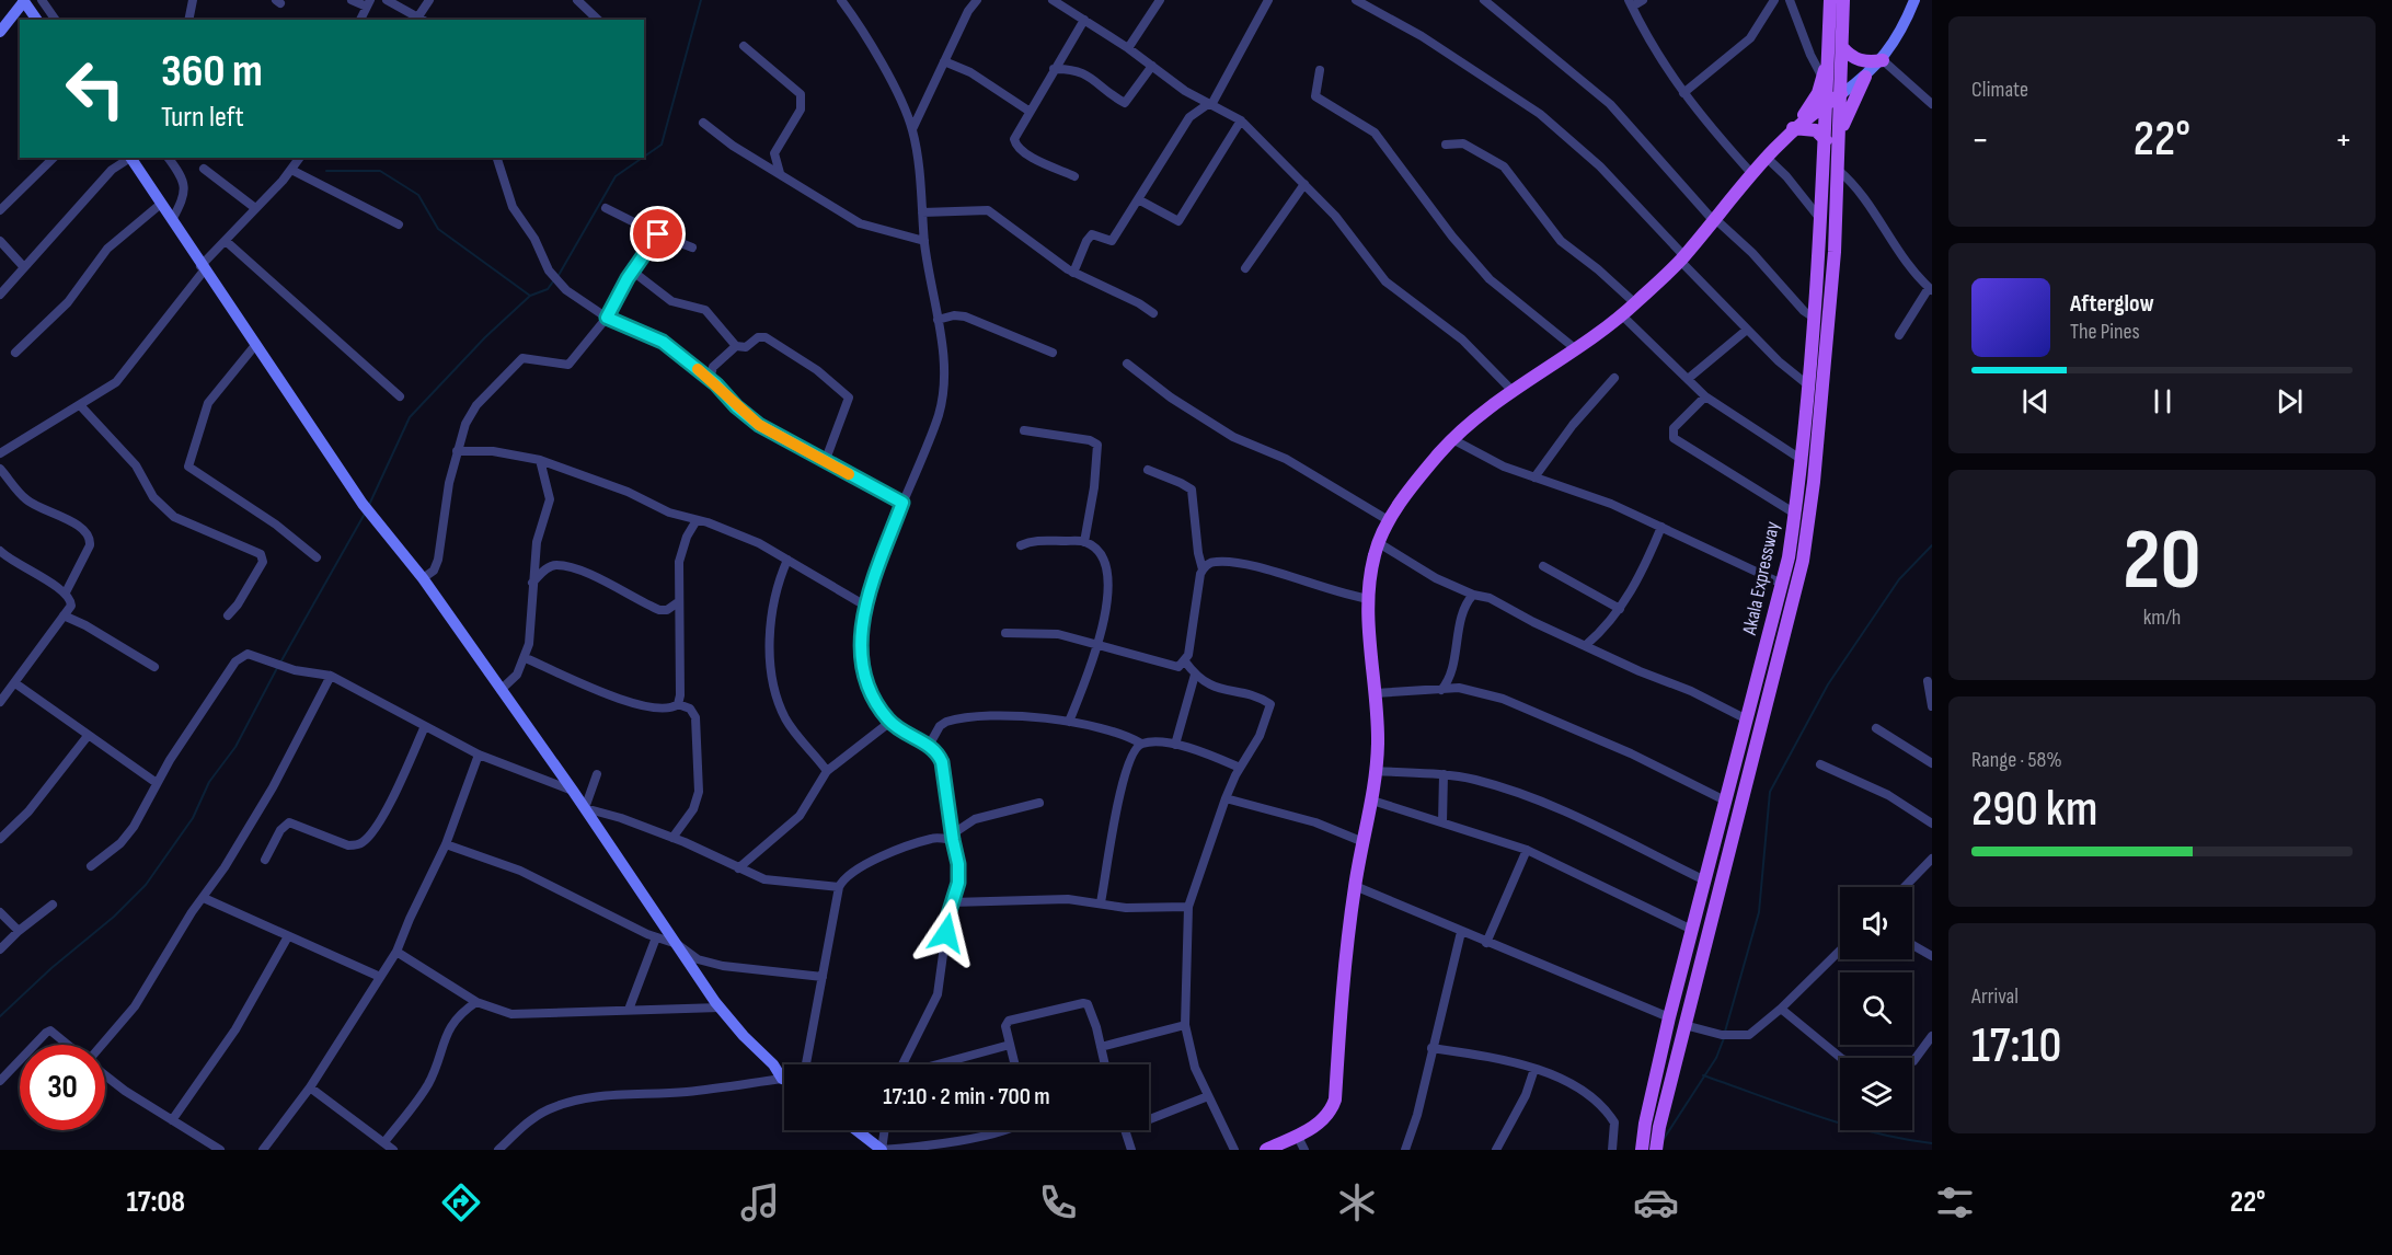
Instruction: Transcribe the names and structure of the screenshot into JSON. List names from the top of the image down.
{
  "streets": {
    "main road": ["Akala Expressway"]
  },
  "page": {
    "tile": [
      "Climate",
      ["20", "km/h"],
      ["Range · 58%", "290 km"],
      ["Arrival", "17:10"]
    ],
    "turn": ["360 m", "Turn left"],
    "heat": ["−", "22°", "+"],
    "song": ["Afterglow", "The Pines"],
    "limit": "30",
    "trip": "17:10 · 2 min · 700 m",
    "tabs": ["17:08", "22°"]
  }
}
